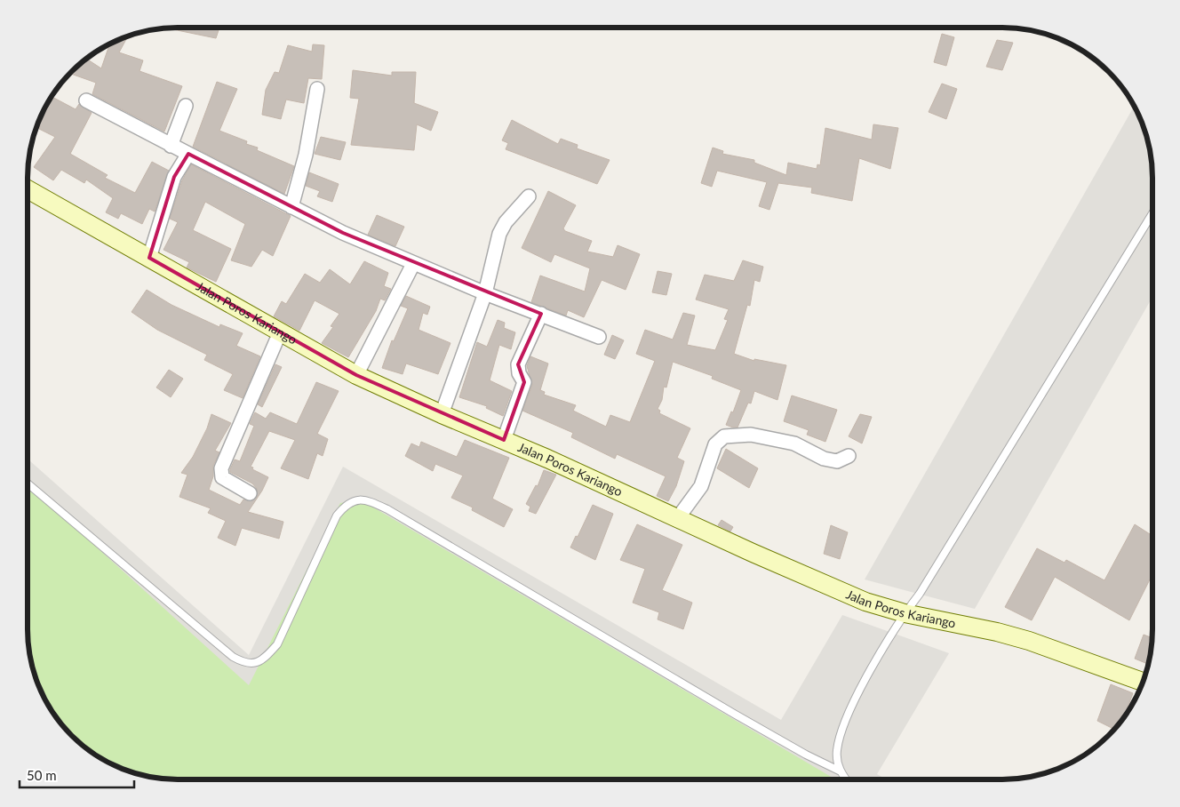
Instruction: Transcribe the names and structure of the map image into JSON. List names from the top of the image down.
{
  "streets": {
    "main road": ["Jalan Poros Kariango"]
  },
  "scale_bar": "50 m"
}
